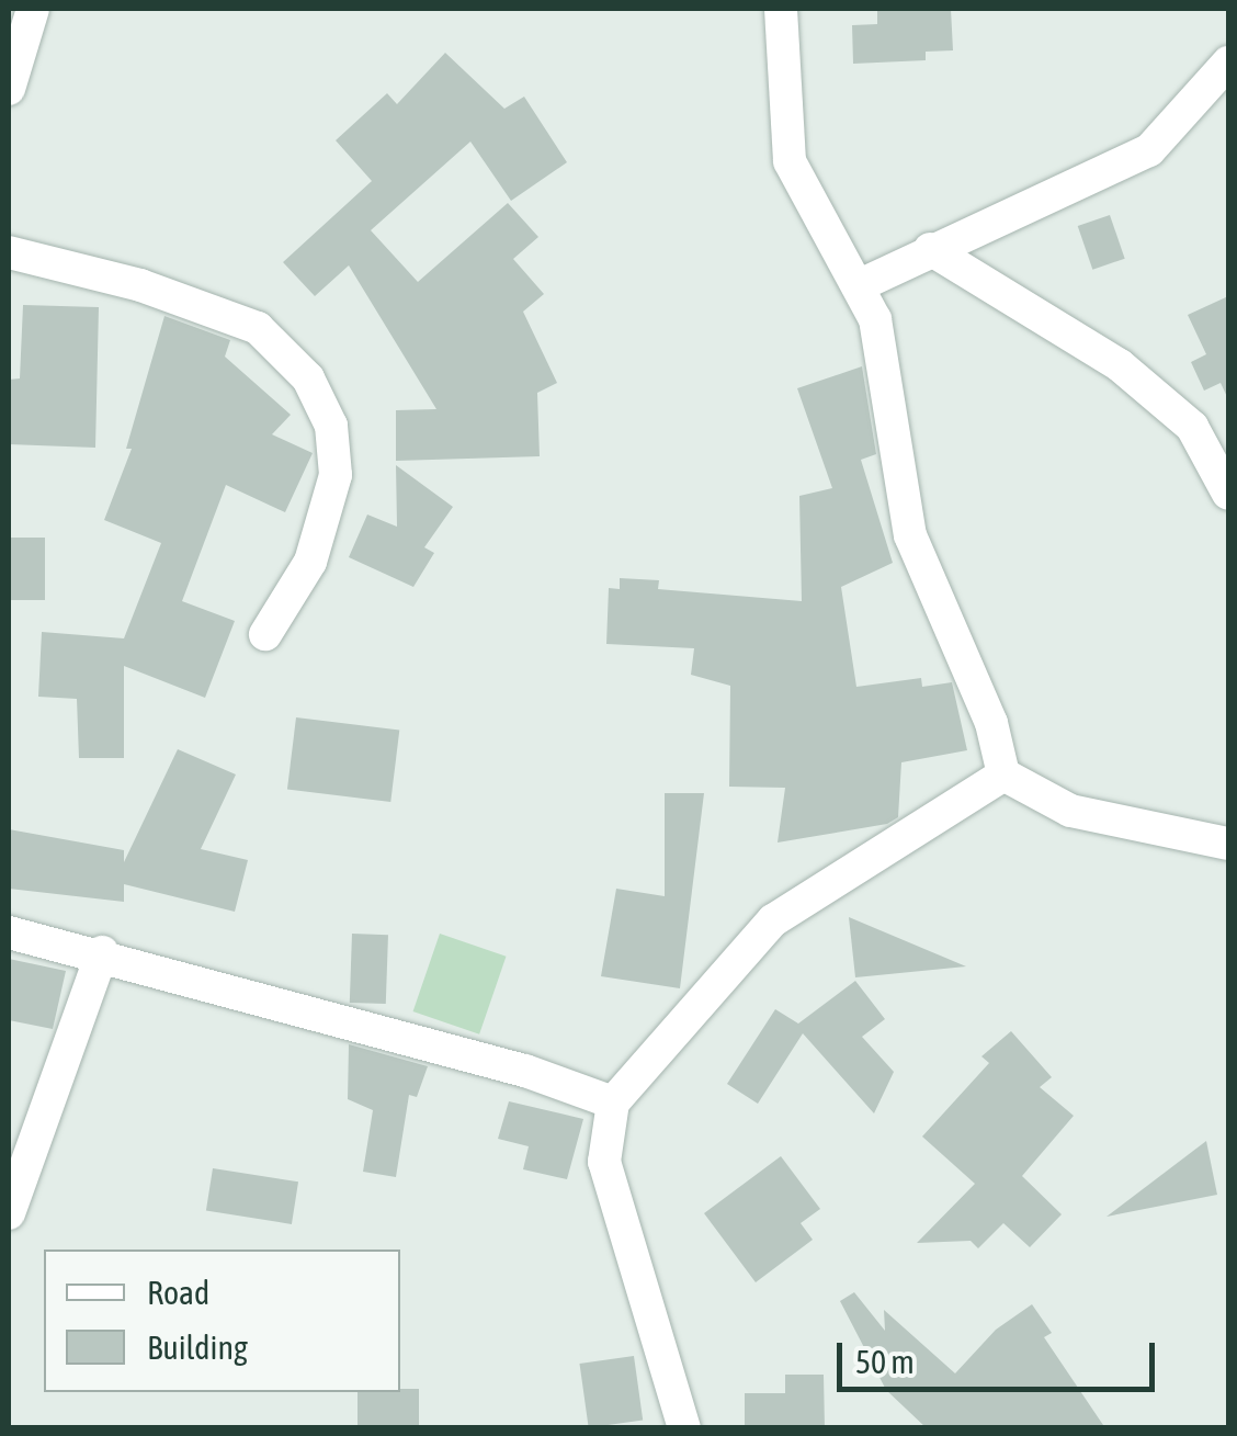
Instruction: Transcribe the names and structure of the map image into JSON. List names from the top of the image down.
{
  "legend": ["Road", "Building"],
  "scale_bar": "50 m"
}
